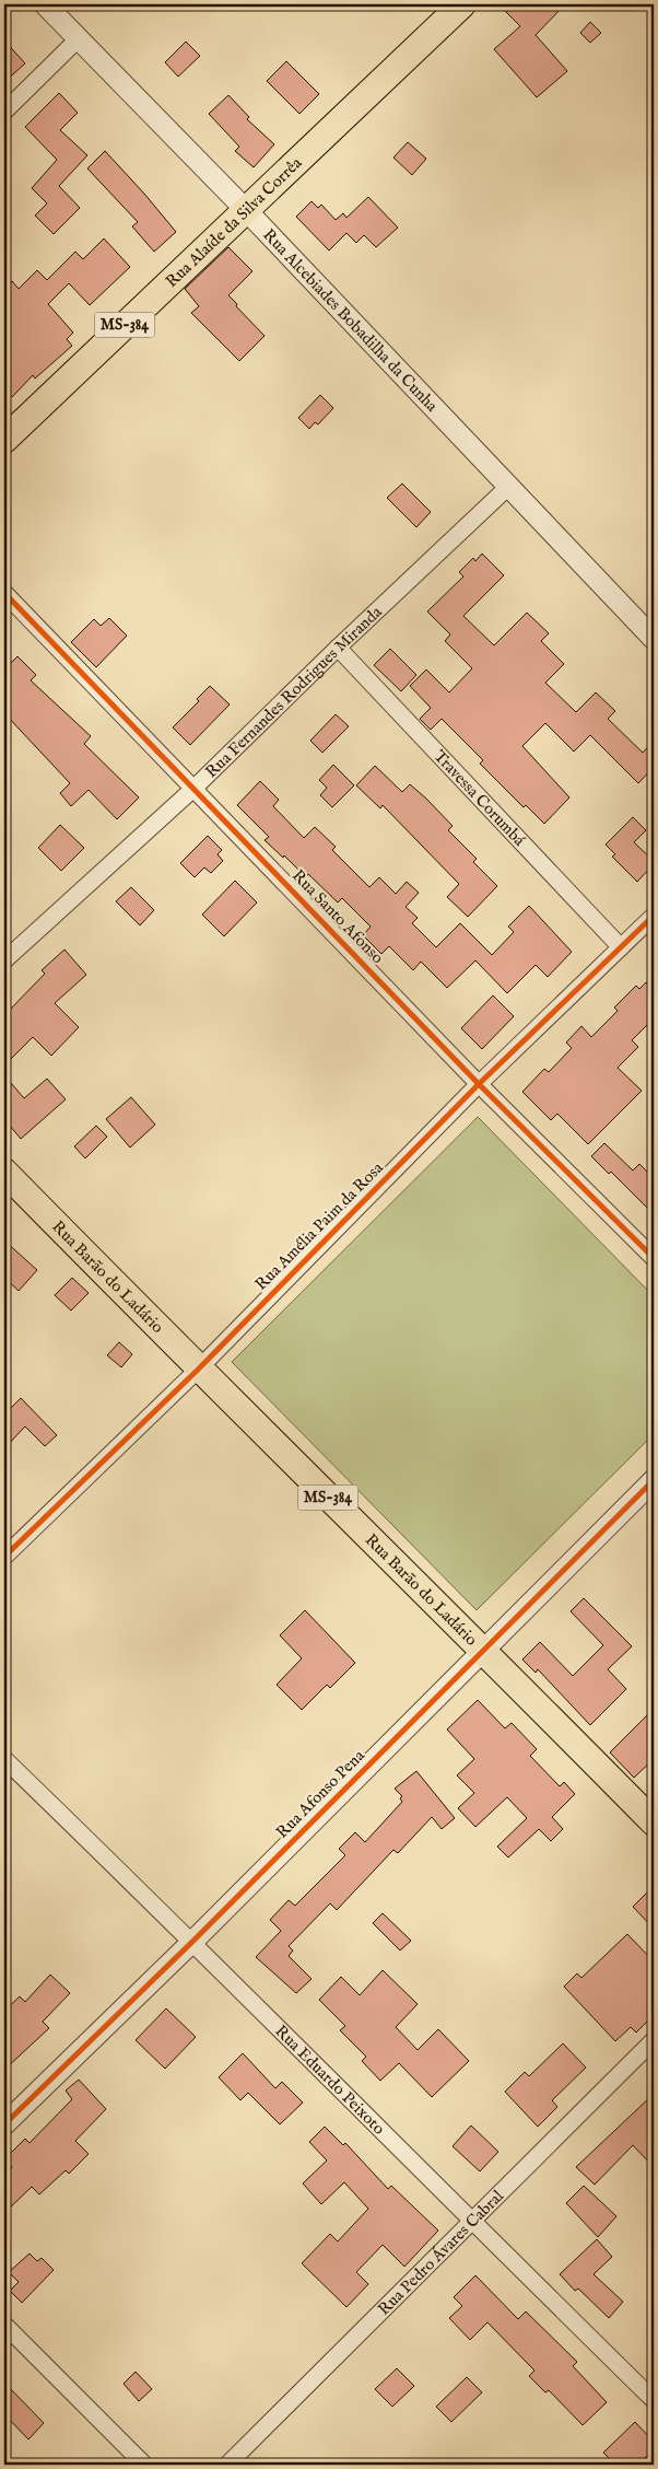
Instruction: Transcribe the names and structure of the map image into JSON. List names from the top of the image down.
{
  "streets": {
    "main road": ["Rua Alaíde da Silva Corrêa", "MS-384", "Rua Barão do Ladário"],
    "street": [
      "Rua Alcebiades Bobadilha da Cunha",
      "Rua Fernandes Rodrigues Miranda",
      "Travessa Corumbá",
      "Rua Santo Afonso",
      "Rua Amélia Paim da Rosa",
      "Rua Afonso Pena",
      "Rua Eduardo Peixoto",
      "Rua Pedro Ávares Cabral"
    ]
  },
  "crossings": [
    ["Rua Alaíde da Silva Corrêa", "Rua Alcebiades Bobadilha da Cunha"],
    ["Rua Alcebiades Bobadilha da Cunha", "Rua Fernandes Rodrigues Miranda"],
    ["Rua Fernandes Rodrigues Miranda", "Travessa Corumbá"],
    ["Rua Fernandes Rodrigues Miranda", "Rua Santo Afonso"],
    ["Travessa Corumbá", "Rua Amélia Paim da Rosa"],
    ["Rua Santo Afonso", "Rua Amélia Paim da Rosa"],
    ["Rua Amélia Paim da Rosa", "Rua Barão do Ladário"],
    ["Rua Barão do Ladário", "Rua Afonso Pena"],
    ["Rua Afonso Pena", "Rua Eduardo Peixoto"],
    ["Rua Eduardo Peixoto", "Rua Pedro Ávares Cabral"]
  ]
}
